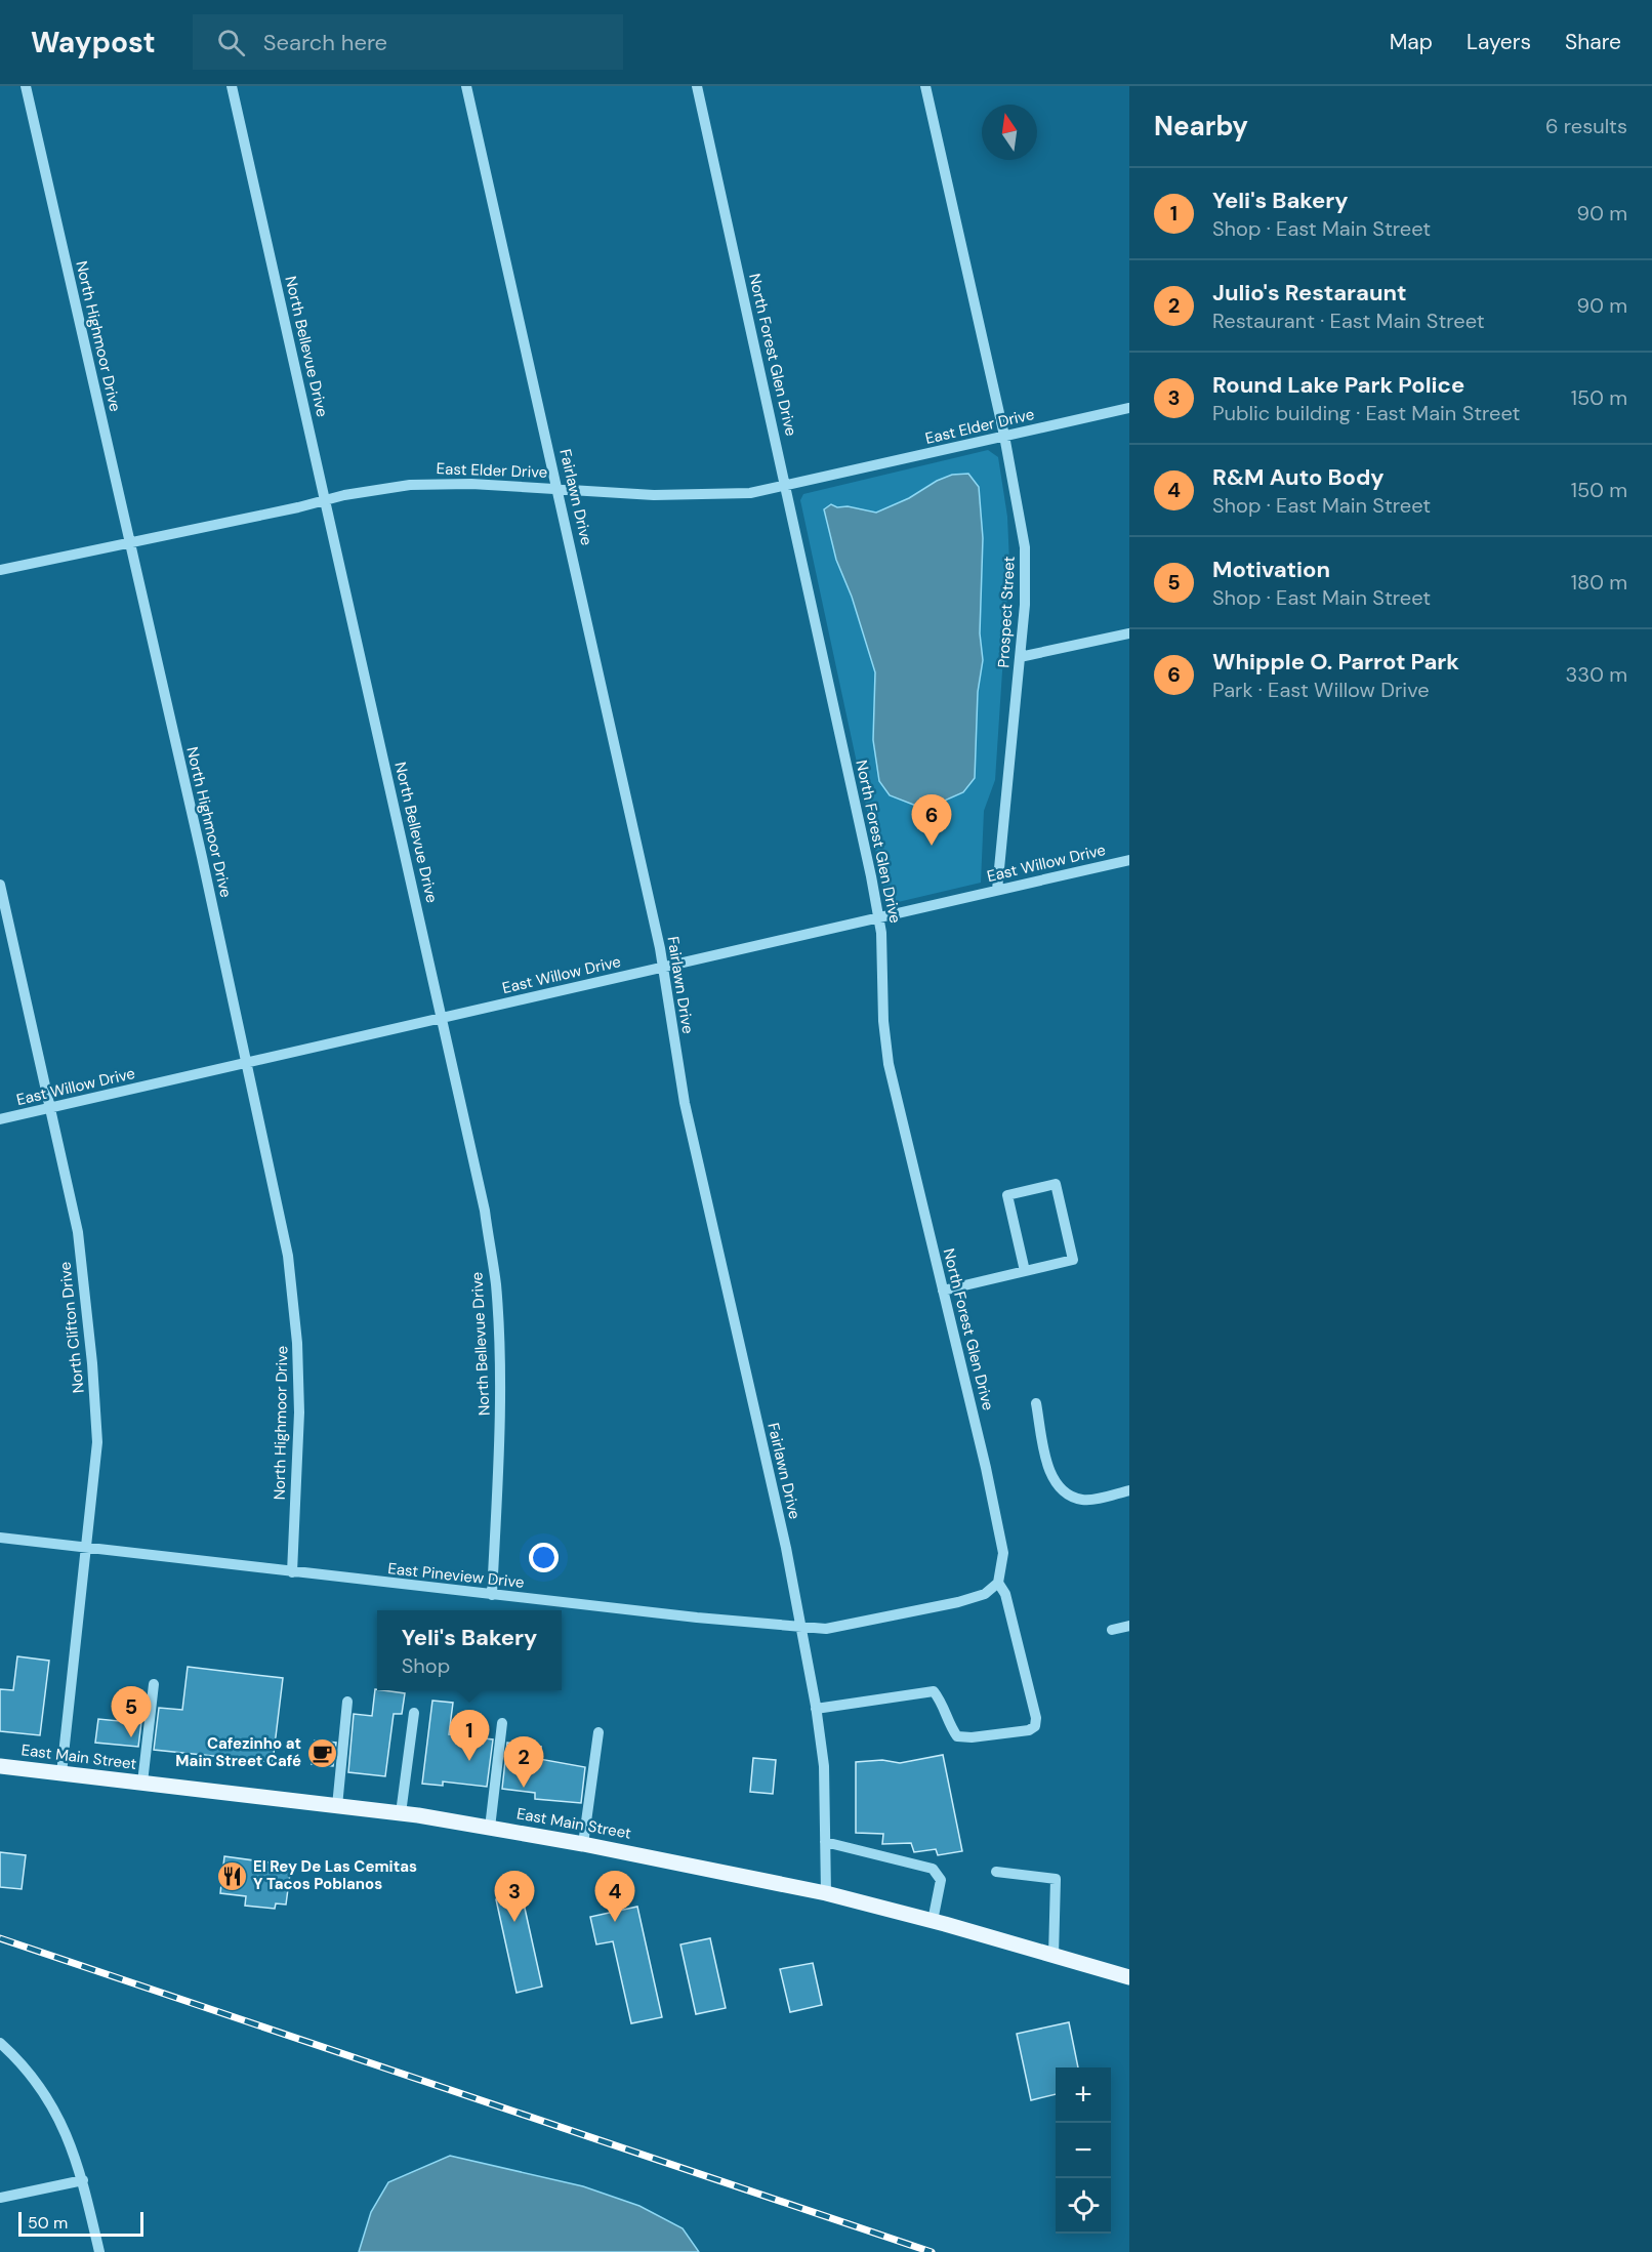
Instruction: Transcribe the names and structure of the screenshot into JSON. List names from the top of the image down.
{
  "streets": {
    "main road": ["East Main Street"],
    "street": [
      "North Highmoor Drive",
      "North Bellevue Drive",
      "North Forest Glen Drive",
      "East Elder Drive",
      "Fairlawn Drive",
      "Prospect Street",
      "East Willow Drive",
      "North Clifton Drive",
      "East Pineview Drive"
    ]
  },
  "crossings": [
    ["North Highmoor Drive", "East Elder Drive"],
    ["North Highmoor Drive", "East Willow Drive"],
    ["North Highmoor Drive", "East Pineview Drive"],
    ["North Bellevue Drive", "East Elder Drive"],
    ["North Bellevue Drive", "East Willow Drive"],
    ["North Bellevue Drive", "East Pineview Drive"],
    ["North Forest Glen Drive", "East Elder Drive"],
    ["North Forest Glen Drive", "East Willow Drive"],
    ["North Forest Glen Drive", "East Pineview Drive"],
    ["East Elder Drive", "Fairlawn Drive"],
    ["East Elder Drive", "Prospect Street"],
    ["Fairlawn Drive", "East Willow Drive"],
    ["Fairlawn Drive", "East Pineview Drive"],
    ["Fairlawn Drive", "East Main Street"],
    ["Prospect Street", "East Willow Drive"],
    ["East Willow Drive", "North Clifton Drive"],
    ["North Clifton Drive", "East Pineview Drive"],
    ["North Clifton Drive", "East Main Street"]
  ],
  "places": {
    "cafe": ["Cafezinho at Main Street Café"],
    "restaurant": ["El Rey De Las Cemitas Y Tacos Poblanos"]
  },
  "scale_bar": "50 m",
  "north": "top",
  "page": {
    "header": "Waypost",
    "search": "Search here",
    "nav": ["Map", "Layers", "Share"],
    "heading": ["Nearby", "6 results"],
    "list": [
      {
        "mark": "1",
        "name": "Yeli's Bakery",
        "note": "Shop · East Main Street",
        "value": "90 m"
      },
      {
        "mark": "2",
        "name": "Julio's Restaraunt",
        "note": "Restaurant · East Main Street",
        "value": "90 m"
      },
      {
        "mark": "3",
        "name": "Round Lake Park Police",
        "note": "Public building · East Main Street",
        "value": "150 m"
      },
      {
        "mark": "4",
        "name": "R&M Auto Body",
        "note": "Shop · East Main Street",
        "value": "150 m"
      },
      {
        "mark": "5",
        "name": "Motivation",
        "note": "Shop · East Main Street",
        "value": "180 m"
      },
      {
        "mark": "6",
        "name": "Whipple O. Parrot Park",
        "note": "Park · East Willow Drive",
        "value": "330 m"
      }
    ],
    "pins": [
      "6",
      "5",
      "1",
      "2",
      "3",
      "4"
    ],
    "popup": ["Yeli's Bakery", "Shop"],
    "map_buttons": ["+", "−"],
    "scale": "50 m"
  }
}
